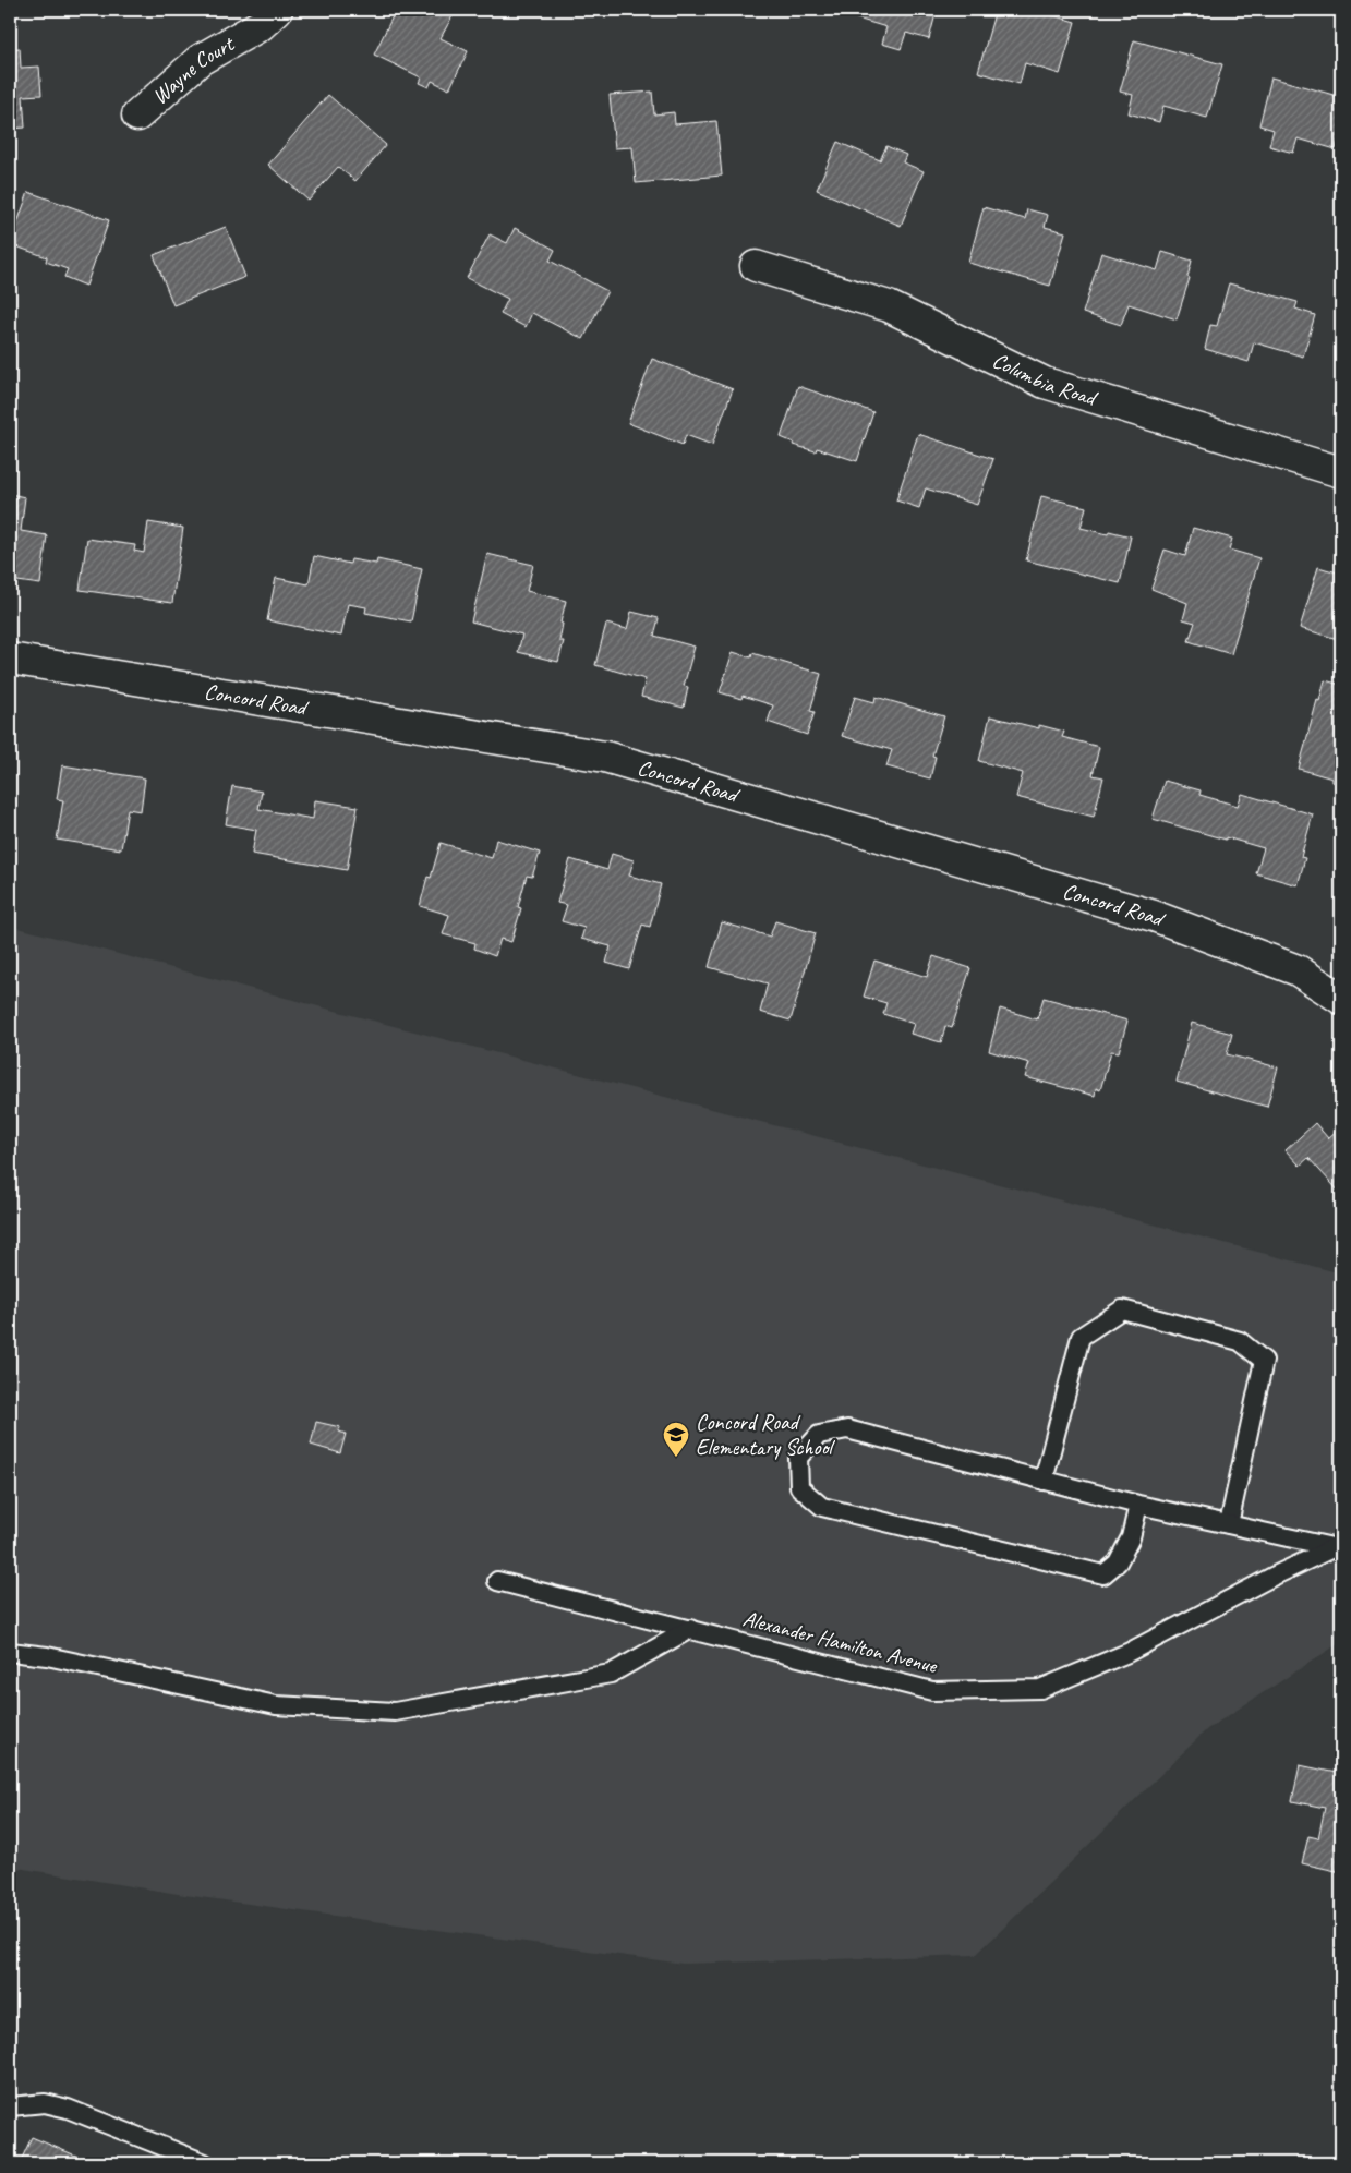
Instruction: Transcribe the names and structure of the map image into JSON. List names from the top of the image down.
{
  "streets": {
    "street": ["Wayne Court", "Columbia Road", "Concord Road"],
    "lane": ["Alexander Hamilton Avenue"]
  },
  "places": {
    "school or university": ["Concord Road Elementary School"]
  }
}
